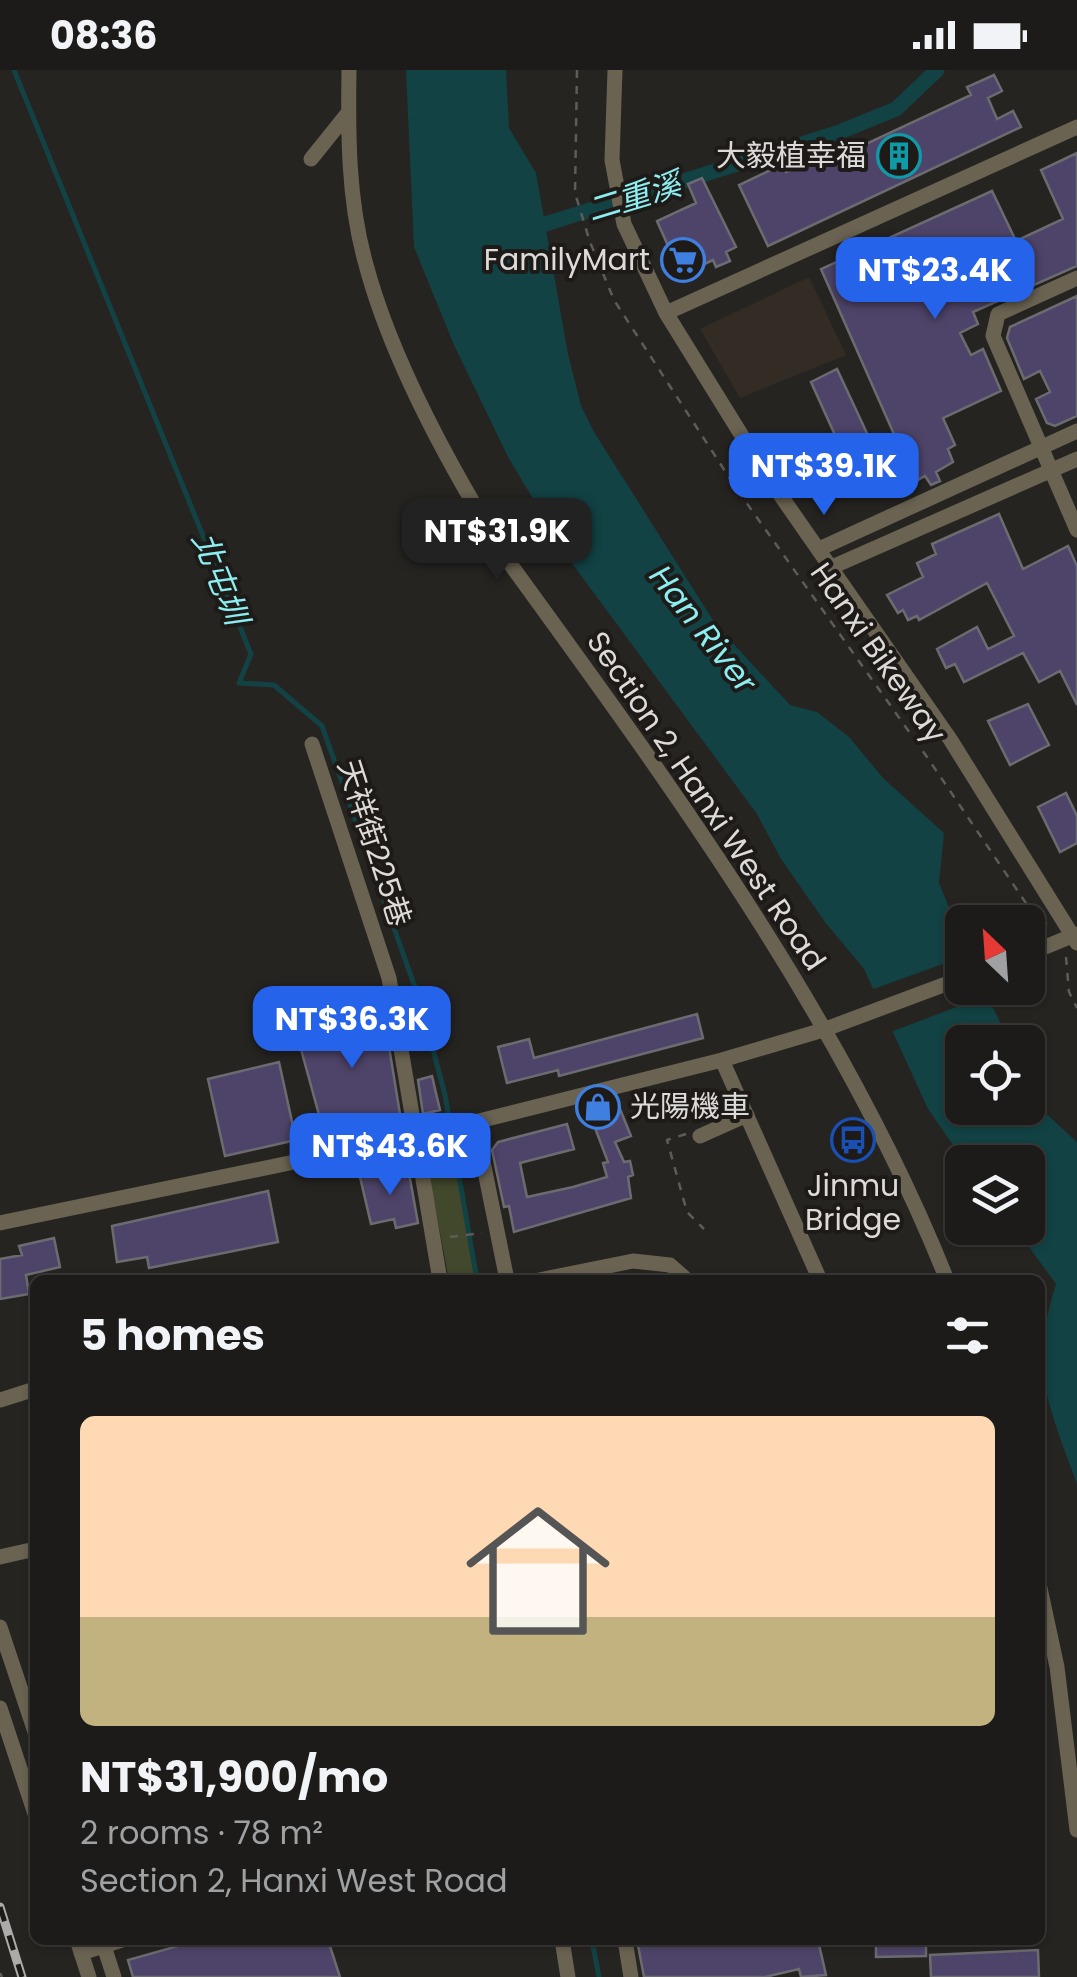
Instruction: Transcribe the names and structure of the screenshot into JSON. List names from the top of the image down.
{
  "streets": {
    "street": ["Section 2, Hanxi West Road", "天祥街225巷"],
    "path": ["Hanxi Bikeway"]
  },
  "water": ["二重溪", "北屯圳", "Han River"],
  "places": {
    "building": ["大毅植幸福"],
    "supermarket": ["FamilyMart"],
    "shop": ["光陽機車"],
    "bus stop": ["Jinmu Bridge"]
  },
  "north": "top left",
  "page": {
    "status": "08:36",
    "price": [
      "NT$23.4K",
      "NT$39.1K",
      "NT$31.9K",
      "NT$36.3K",
      "NT$43.6K"
    ],
    "heading": "5 homes",
    "list": [
      {
        "name": "NT$31,900/mo",
        "note": "2 rooms · 78 m² · Section 2, Hanxi West Road"
      }
    ]
  }
}
